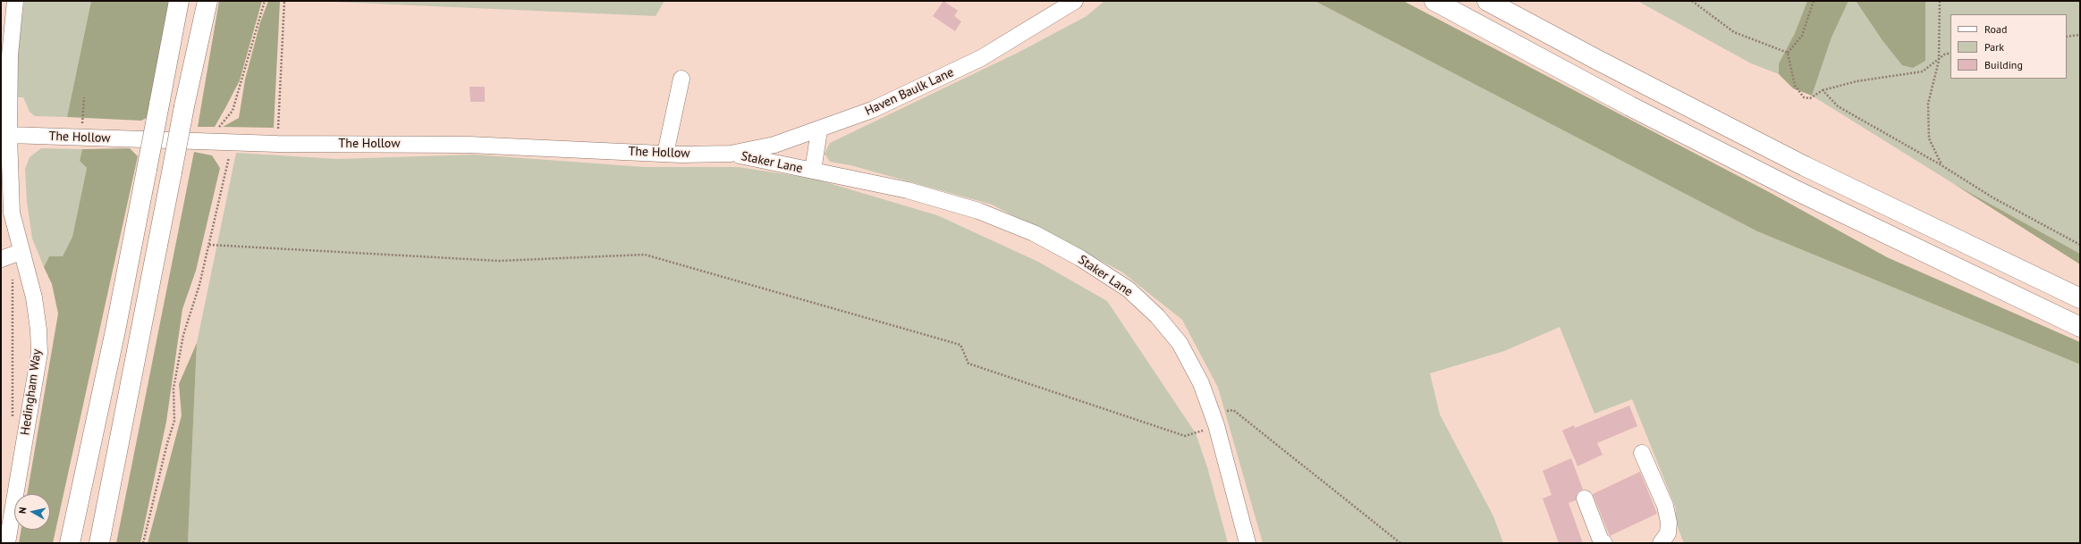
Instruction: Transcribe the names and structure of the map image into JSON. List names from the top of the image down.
{
  "streets": {
    "street": [
      "Haven Baulk Lane",
      "The Hollow",
      "Staker Lane",
      "Hedingham Way"
    ]
  },
  "crossings": [
    ["Haven Baulk Lane", "The Hollow"],
    ["Haven Baulk Lane", "Staker Lane"],
    ["The Hollow", "Staker Lane"],
    ["The Hollow", "Hedingham Way"]
  ],
  "legend": ["Road", "Park", "Building"],
  "north": "left"
}
